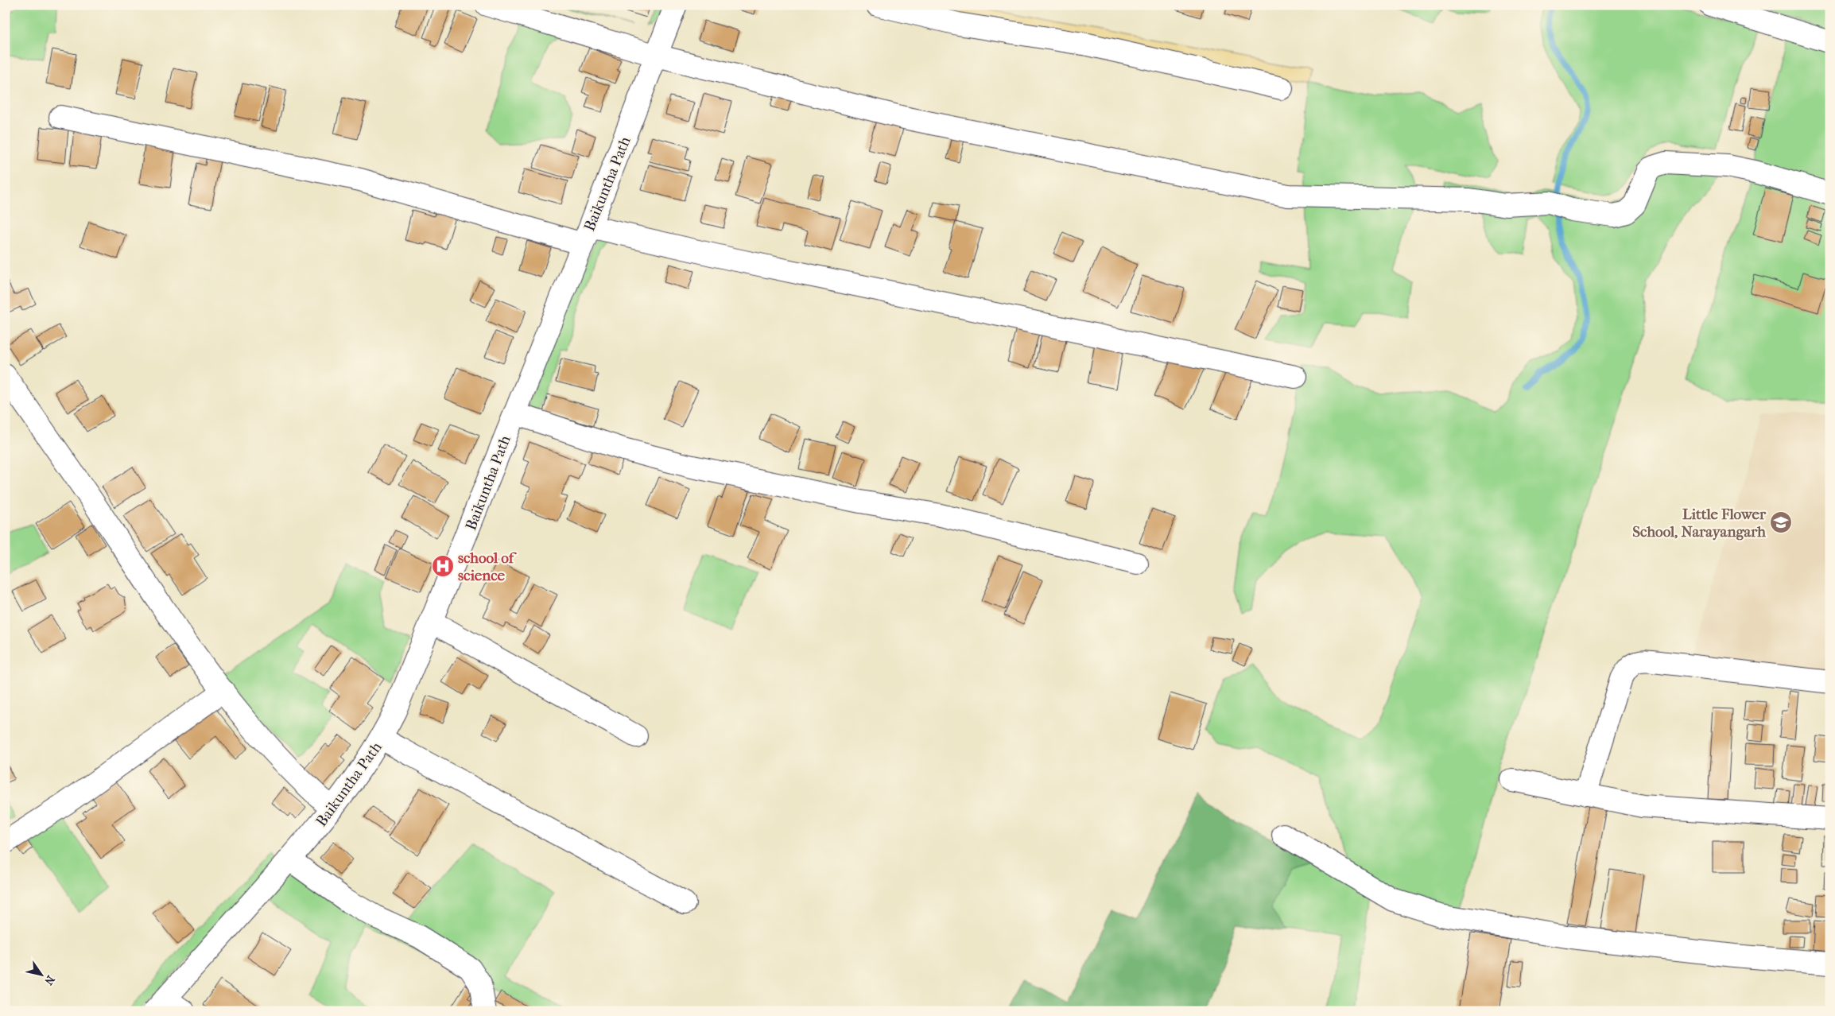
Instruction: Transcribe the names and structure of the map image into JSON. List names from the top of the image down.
{
  "streets": {
    "street": ["Baikuntha Path"]
  },
  "places": {
    "school or university": ["Little Flower School, Narayangarh"],
    "hospital": ["school of science"]
  },
  "north": "bottom right"
}
